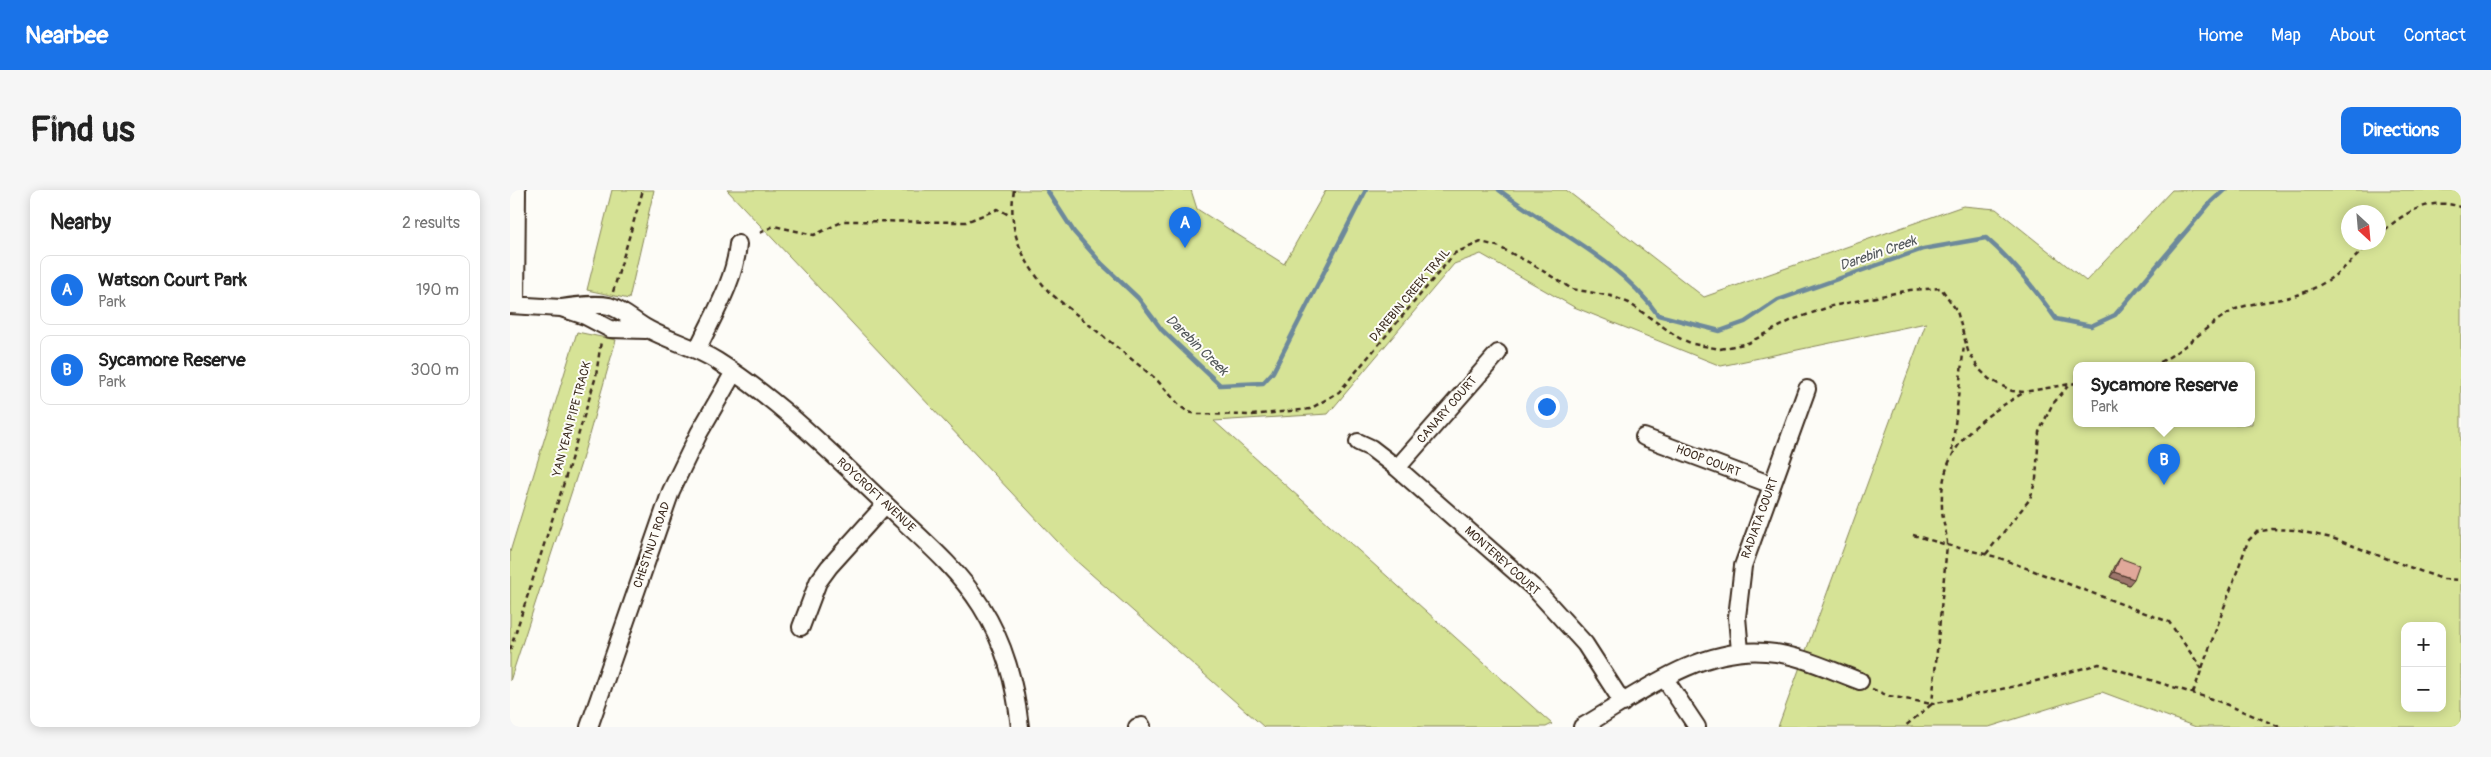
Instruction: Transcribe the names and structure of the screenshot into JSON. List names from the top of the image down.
{
  "streets": {
    "street": [
      "CANARY COURT",
      "HOOP COURT",
      "ROYCROFT AVENUE",
      "RADIATA COURT",
      "CHESTNUT ROAD",
      "MONTEREY COURT"
    ],
    "path": ["DAREBIN CREEK TRAIL", "YAN YEAN PIPE TRACK"]
  },
  "crossings": [
    ["CANARY COURT", "MONTEREY COURT"],
    ["YAN YEAN PIPE TRACK", "ROYCROFT AVENUE"],
    ["HOOP COURT", "RADIATA COURT"],
    ["ROYCROFT AVENUE", "CHESTNUT ROAD"]
  ],
  "water": ["Darebin Creek"],
  "north": "bottom right",
  "page": {
    "header": "Nearbee",
    "nav": [
      "Home",
      "Map",
      "About",
      "Contact"
    ],
    "buttons": "Directions",
    "title": "Find us",
    "heading": ["Nearby", "2 results"],
    "pins": ["A", "B"],
    "list": [
      {
        "mark": "A",
        "name": "Watson Court Park",
        "note": "Park",
        "value": "190 m"
      },
      {
        "mark": "B",
        "name": "Sycamore Reserve",
        "note": "Park",
        "value": "300 m"
      }
    ],
    "popup": ["Sycamore Reserve", "Park"],
    "map_buttons": ["+", "−"]
  }
}
